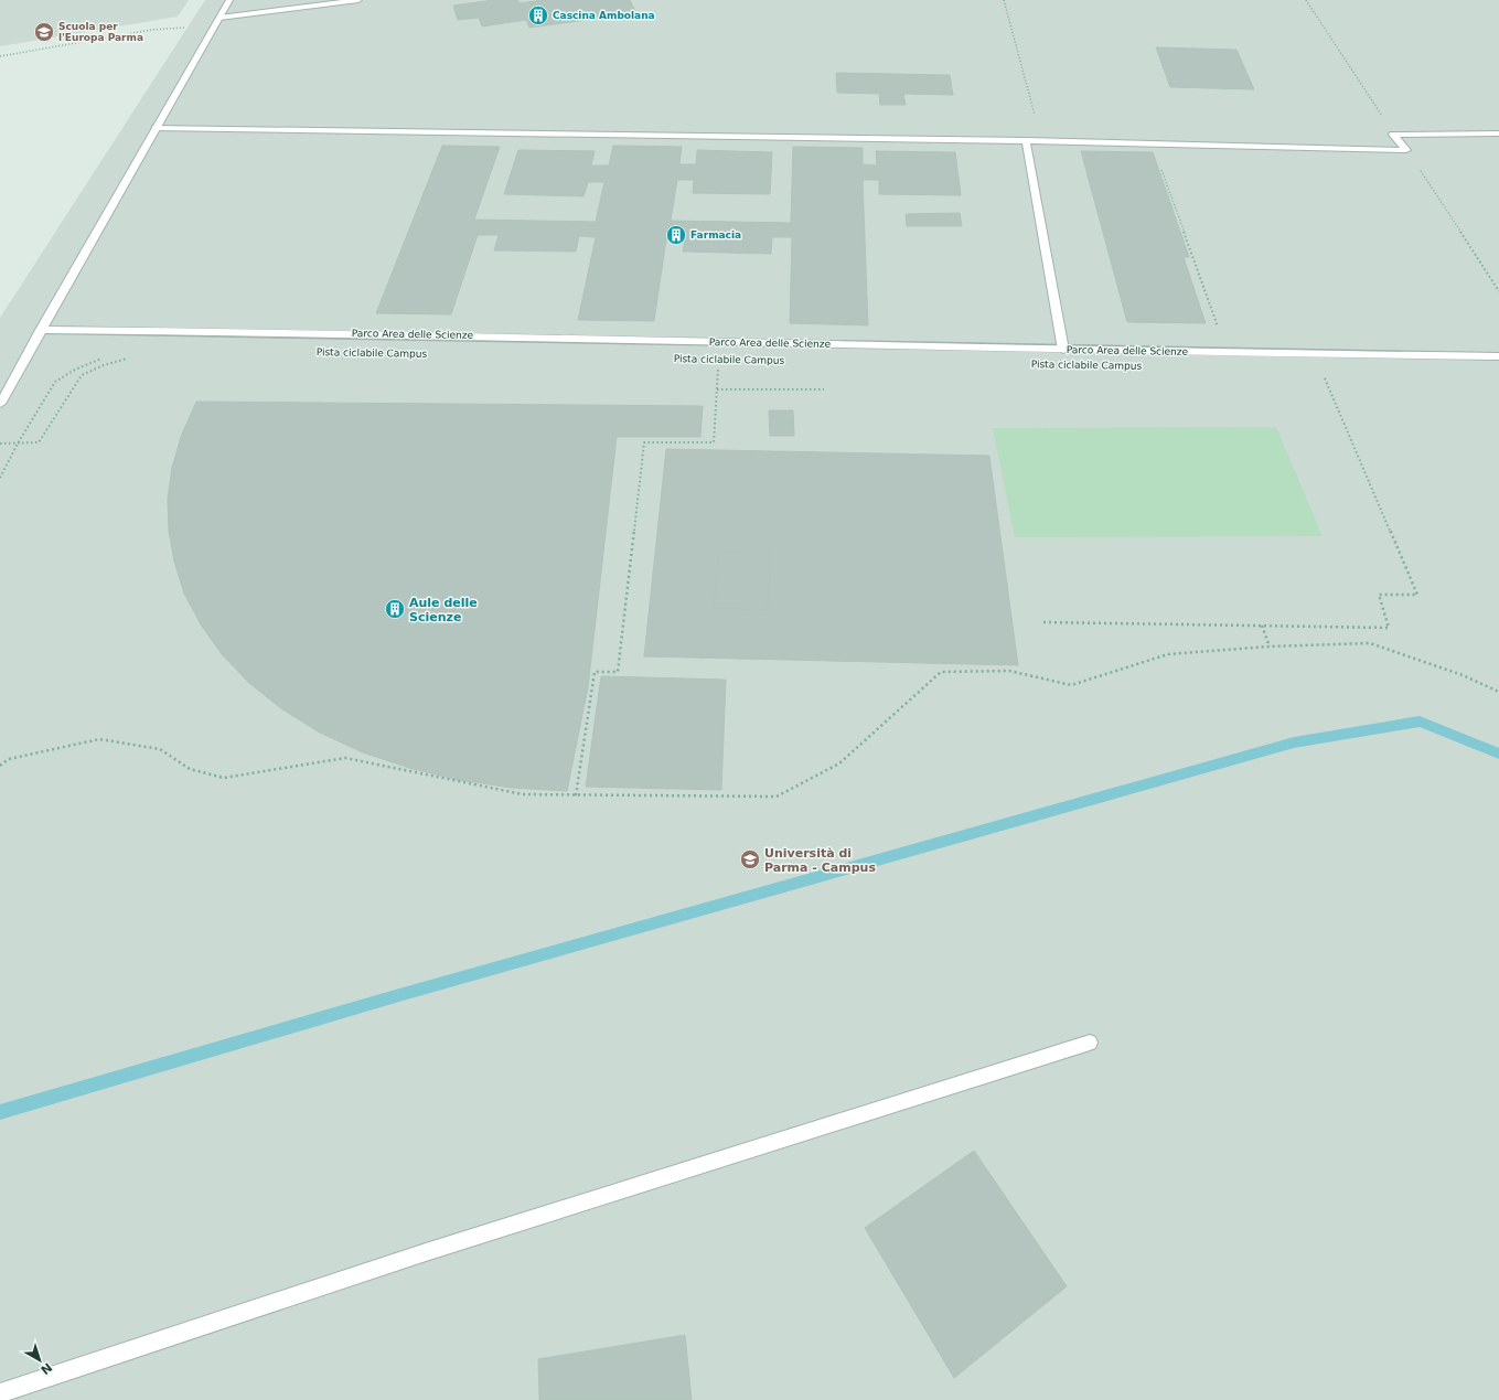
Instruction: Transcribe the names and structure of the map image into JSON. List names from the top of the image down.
{
  "streets": {
    "street": ["Parco Area delle Scienze"],
    "path": ["Pista ciclabile Campus"]
  },
  "places": {
    "building": ["Cascina Ambolana", "Farmacia", "Aule delle Scienze"],
    "school or university": ["Scuola per l'Europa Parma", "Università di Parma - Campus"]
  },
  "north": "bottom right"
}
